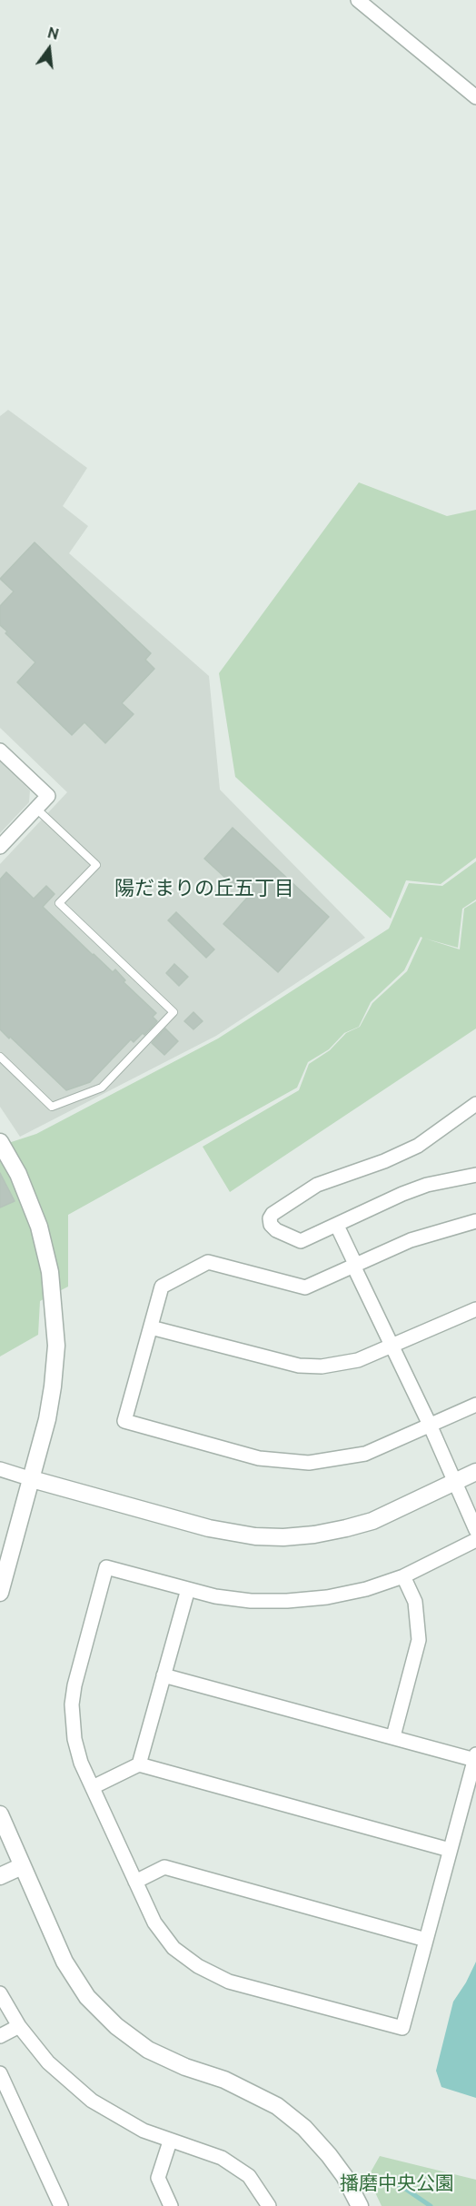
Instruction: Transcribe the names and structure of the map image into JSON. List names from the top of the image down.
{
  "districts": ["陽だまりの丘五丁目"],
  "parks": ["播磨中央公園"],
  "north": "top"
}
